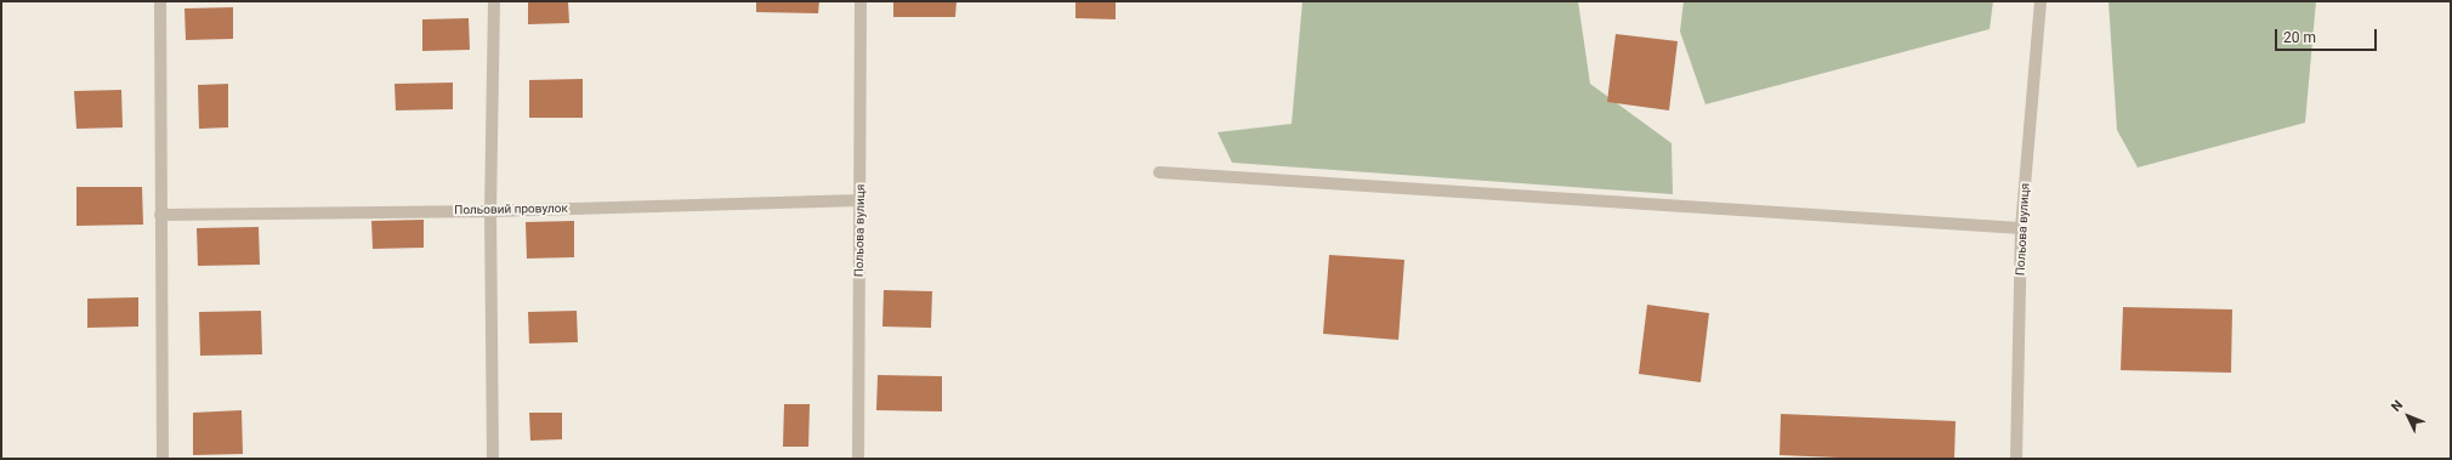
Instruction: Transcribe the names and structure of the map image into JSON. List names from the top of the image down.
{
  "streets": {
    "street": ["Польовий провулок", "Польова вулиця"]
  },
  "crossings": [
    ["Польовий провулок", "Польова вулиця"]
  ],
  "scale_bar": "20 m",
  "north": "top left"
}
